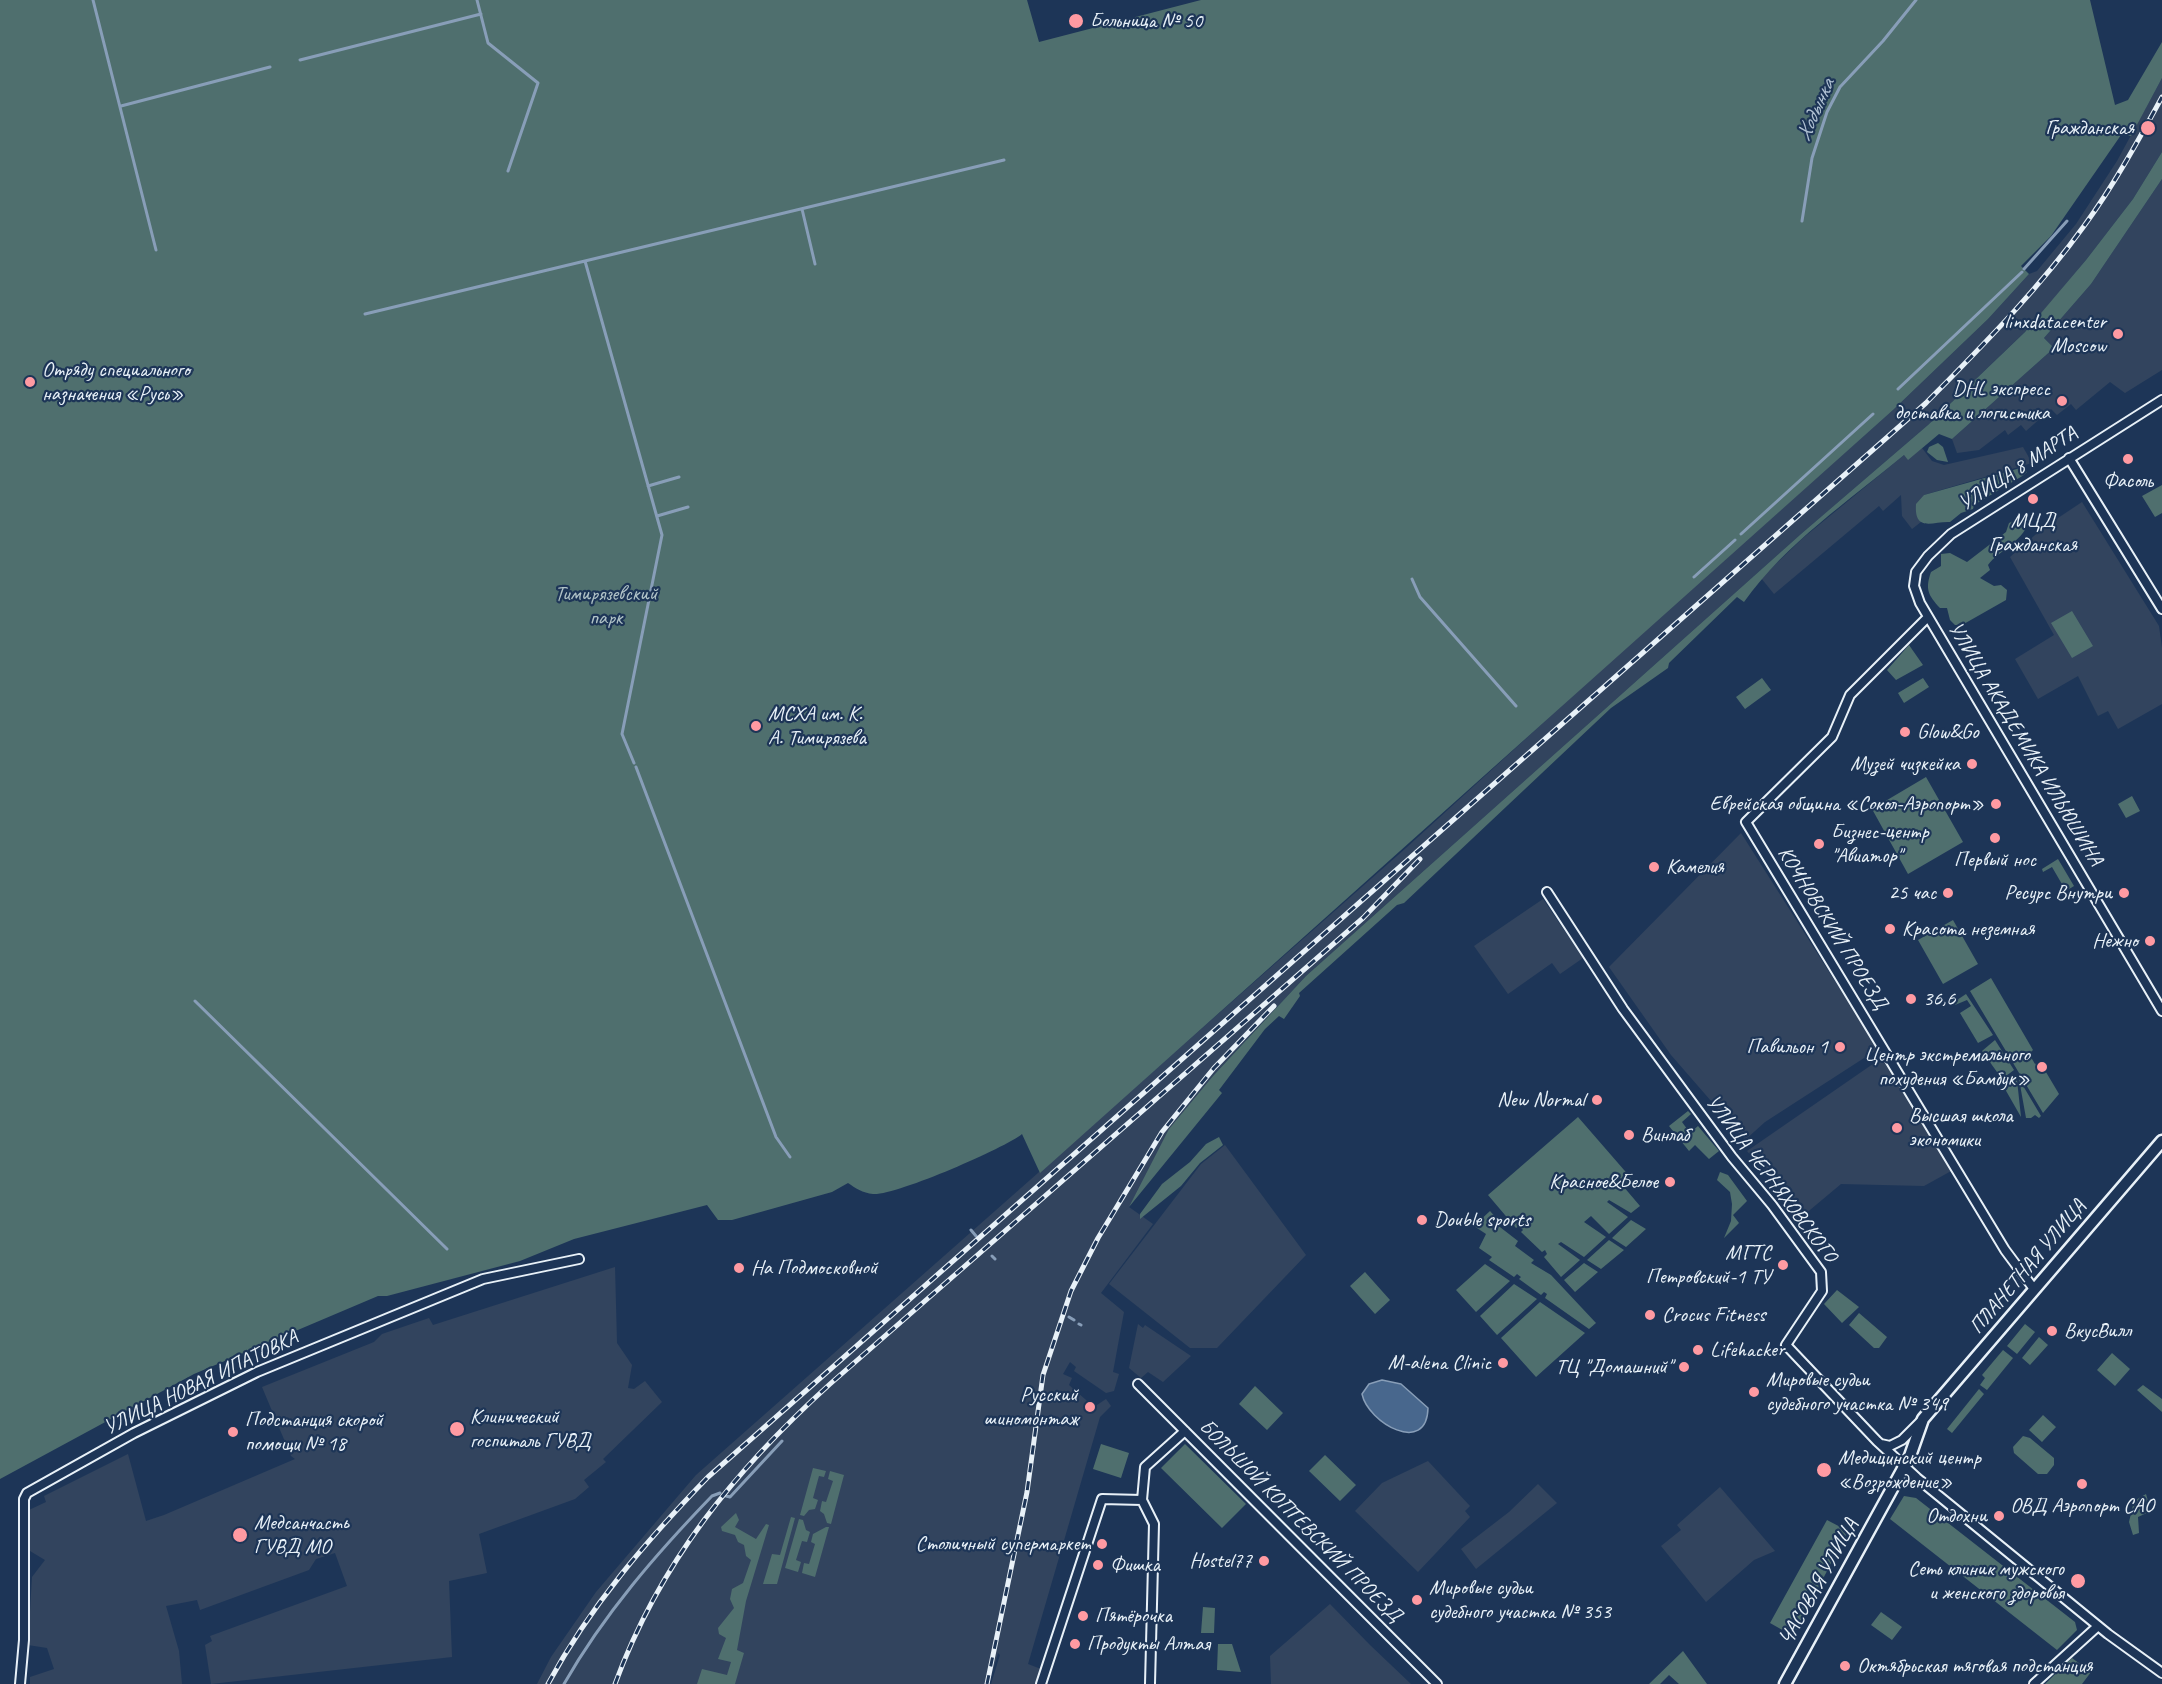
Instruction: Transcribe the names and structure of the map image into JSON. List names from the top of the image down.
{
  "streets": {
    "street": [
      "УЛИЦА 8 МАРТА",
      "УЛИЦА АКАДЕМИКА ИЛЬЮШИНА",
      "КОЧНОВСКИЙ ПРОЕЗД",
      "УЛИЦА ЧЕРНЯХОВСКОГО",
      "ПЛАНЕТНАЯ УЛИЦА",
      "УЛИЦА НОВАЯ ИПАТОВКА",
      "БОЛЬШОЙ КОПТЕВСКИЙ ПРОЕЗД",
      "ЧАСОВАЯ УЛИЦА"
    ]
  },
  "crossings": [
    ["УЛИЦА 8 МАРТА", "УЛИЦА АКАДЕМИКА ИЛЬЮШИНА"],
    ["УЛИЦА АКАДЕМИКА ИЛЬЮШИНА", "КОЧНОВСКИЙ ПРОЕЗД"],
    ["КОЧНОВСКИЙ ПРОЕЗД", "ПЛАНЕТНАЯ УЛИЦА"],
    ["УЛИЦА ЧЕРНЯХОВСКОГО", "ПЛАНЕТНАЯ УЛИЦА"],
    ["УЛИЦА ЧЕРНЯХОВСКОГО", "ЧАСОВАЯ УЛИЦА"],
    ["ПЛАНЕТНАЯ УЛИЦА", "ЧАСОВАЯ УЛИЦА"]
  ],
  "water": ["Ходынка"],
  "parks": ["Тимирязевский парк"],
  "places": [
    "Больница № 50",
    "Гражданская",
    "linxdatacenter Moscow",
    "Отряду специального назначения «Русь»",
    "DHL экспресс доставка и логистика",
    "Фасоль",
    "МЦД Гражданская",
    "МСХА им. К. А. Тимирязева",
    "Glow&Go",
    "Музей чизкейка",
    "Еврейская община «Сокол-Аэропорт»",
    "Первый нос",
    "Бизнес-центр \"Авиатор\"",
    "Камелия",
    "25 час",
    "Ресурс Внутри",
    "Красота неземная",
    "Нежно",
    "36,6",
    "Павильон 1",
    "Центр экстремального похудения «Бамбук»",
    "New Normal",
    "Высшая школа экономики",
    "Винлаб",
    "Красное&Белое",
    "Double sports",
    "МГТС Петровский-1 ТУ",
    "На Подмосковной",
    "Crocus Fitness",
    "ВкусВилл",
    "Lifehacker",
    "M-alena Clinic",
    "ТЦ \"Домашний\"",
    "Мировые судьи судебного участка № 349",
    "Русский шиномонтаж",
    "Клинический госпиталь ГУВД",
    "Подстанция скорой помощи № 18",
    "Медицинский центр «Возрождение»",
    "ОВД Аэропорт САО",
    "Отдохни",
    "Медсанчасть ГУВД МО",
    "Столичный супермаркет",
    "Hostel77",
    "Фишка",
    "Сеть клиник мужского и женского здоровья",
    "Мировые судьи судебного участка № 353",
    "Пятёрочка",
    "Продукты Алтая",
    "Октябрьская тяговая подстанция"
  ]
}
